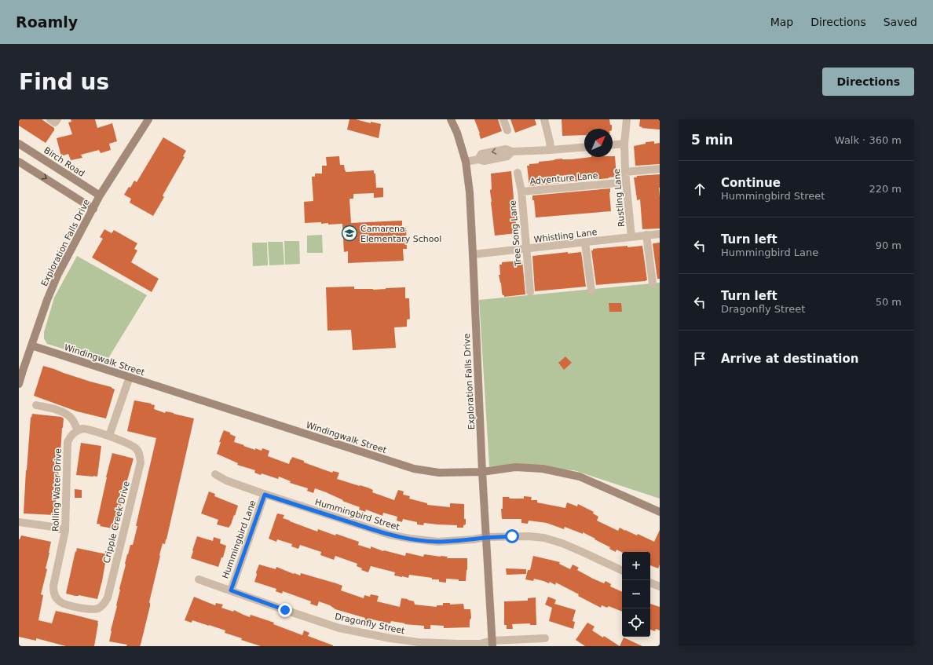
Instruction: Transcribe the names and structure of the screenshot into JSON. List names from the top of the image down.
{
  "streets": {
    "street": [
      "Birch Road",
      "Adventure Lane",
      "Rustling Lane",
      "Tree Song Lane",
      "Whistling Lane",
      "Exploration Falls Drive",
      "Windingwalk Street",
      "Rolling Water Drive",
      "Hummingbird Street",
      "Cripple Creek Drive",
      "Hummingbird Lane",
      "Dragonfly Street"
    ]
  },
  "crossings": [
    ["Birch Road", "Exploration Falls Drive"],
    ["Adventure Lane", "Rustling Lane"],
    ["Adventure Lane", "Tree Song Lane"],
    ["Rustling Lane", "Whistling Lane"],
    ["Tree Song Lane", "Whistling Lane"],
    ["Whistling Lane", "Exploration Falls Drive"],
    ["Exploration Falls Drive", "Windingwalk Street"],
    ["Exploration Falls Drive", "Hummingbird Street"],
    ["Exploration Falls Drive", "Dragonfly Street"],
    ["Rolling Water Drive", "Cripple Creek Drive"],
    ["Hummingbird Street", "Hummingbird Lane"],
    ["Hummingbird Lane", "Dragonfly Street"]
  ],
  "places": {
    "school or university": ["Camarena Elementary School"]
  },
  "north": "top right",
  "page": {
    "header": "Roamly",
    "nav": ["Map", "Directions", "Saved"],
    "buttons": "Directions",
    "title": "Find us",
    "heading": ["5 min", "Walk · 360 m"],
    "list": [
      ["Continue", "Hummingbird Street", "220 m"],
      ["Turn left", "Hummingbird Lane", "90 m"],
      ["Turn left", "Dragonfly Street", "50 m"],
      "Arrive at destination"
    ],
    "map_buttons": ["+", "−"]
  }
}
